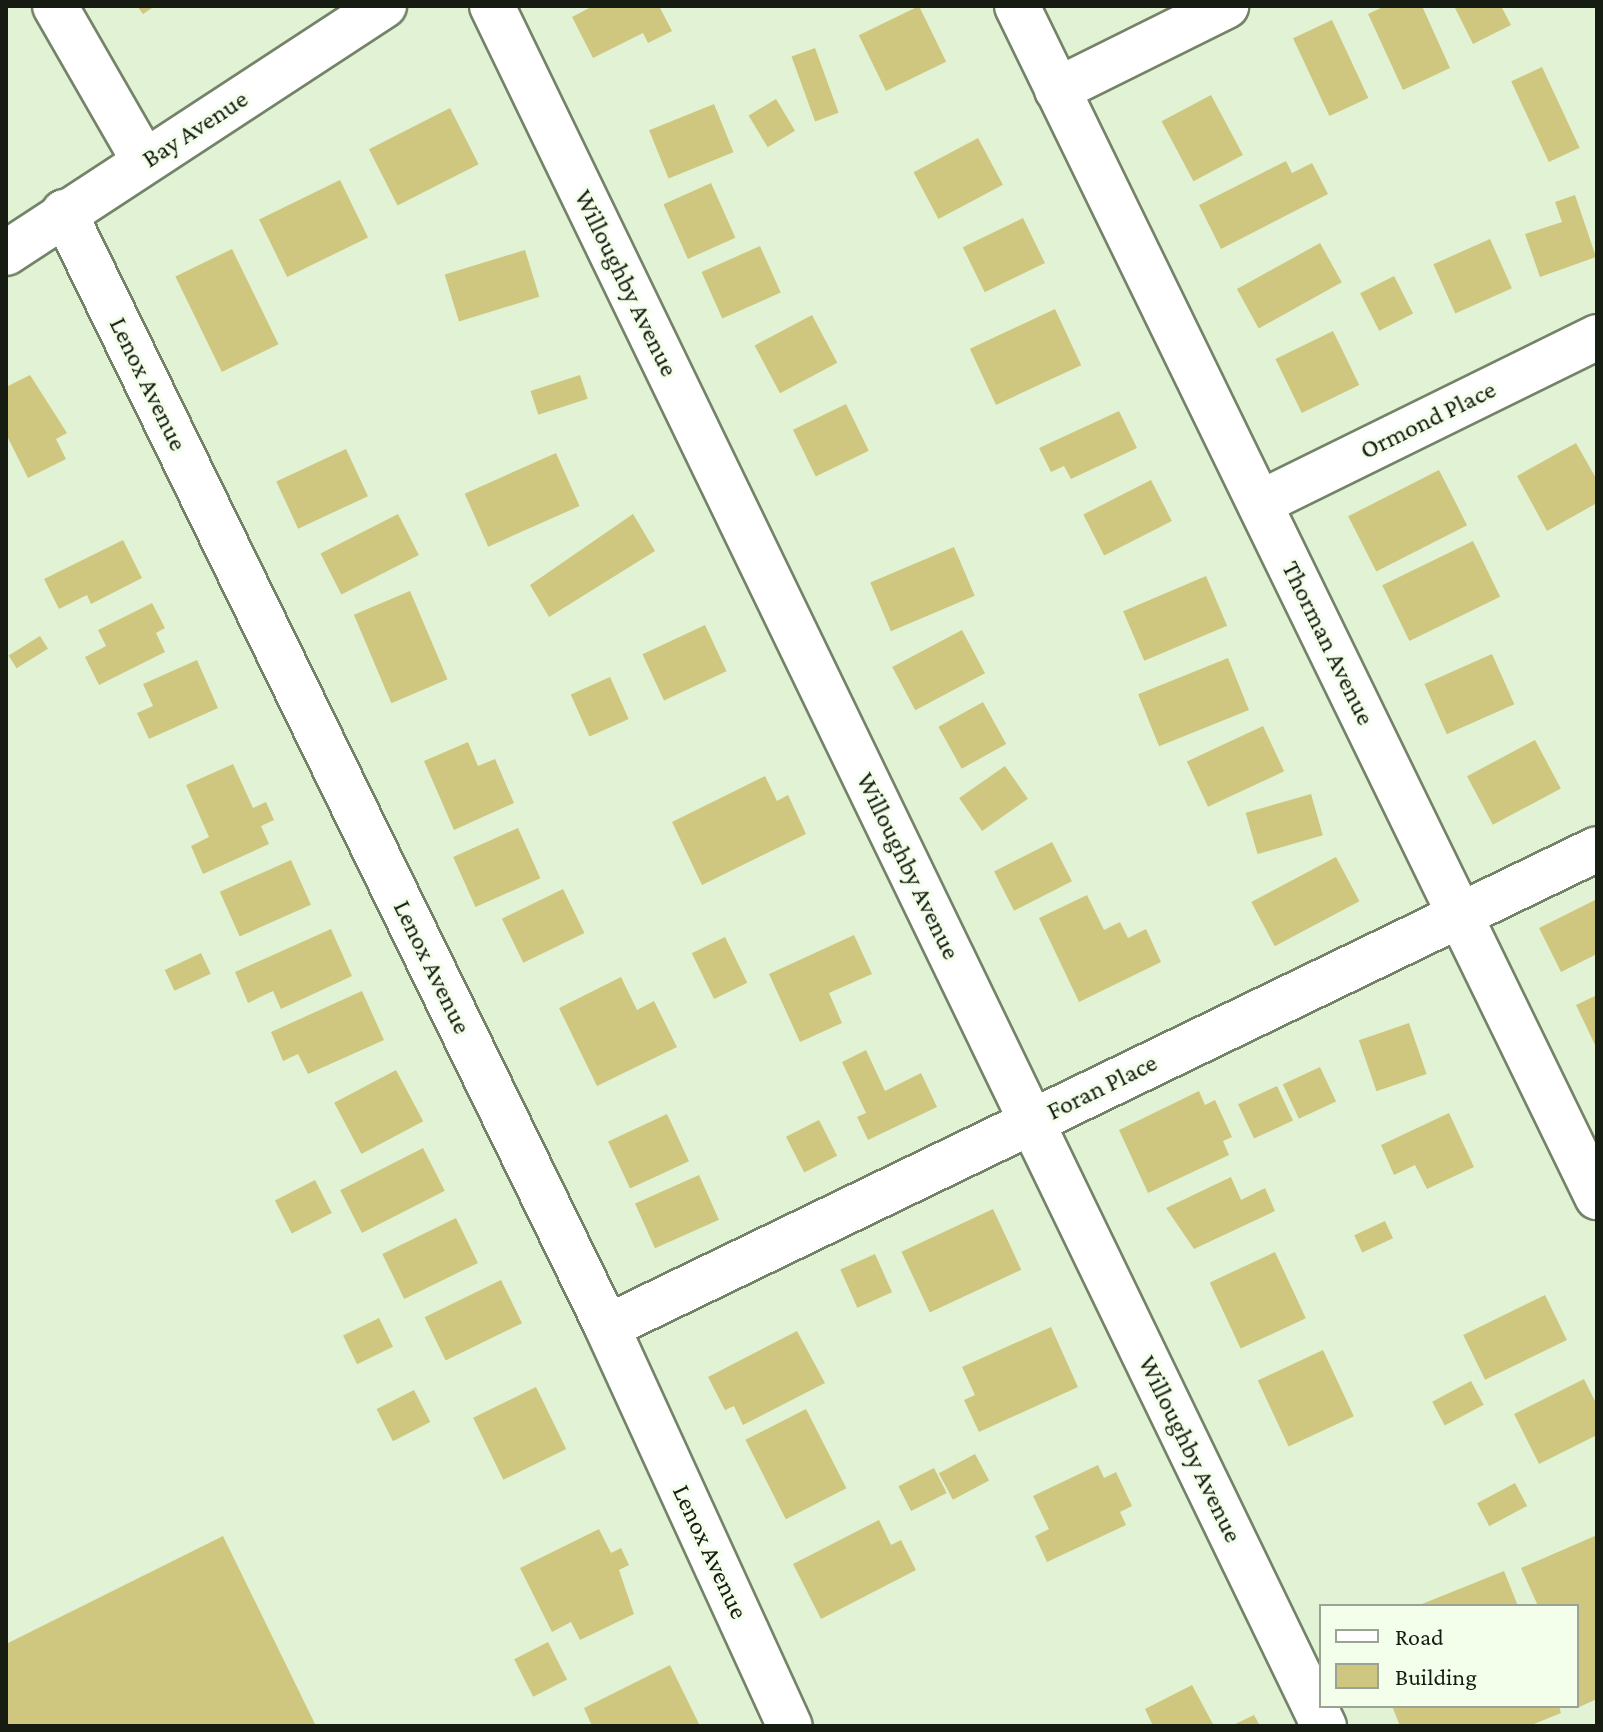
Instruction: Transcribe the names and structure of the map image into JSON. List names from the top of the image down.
{
  "streets": {
    "street": [
      "Bay Avenue",
      "Willoughby Avenue",
      "Lenox Avenue",
      "Ormond Place",
      "Thorman Avenue",
      "Foran Place"
    ]
  },
  "crossings": [
    ["Bay Avenue", "Lenox Avenue"],
    ["Willoughby Avenue", "Foran Place"],
    ["Lenox Avenue", "Foran Place"],
    ["Ormond Place", "Thorman Avenue"],
    ["Thorman Avenue", "Foran Place"]
  ],
  "legend": ["Road", "Building"]
}
